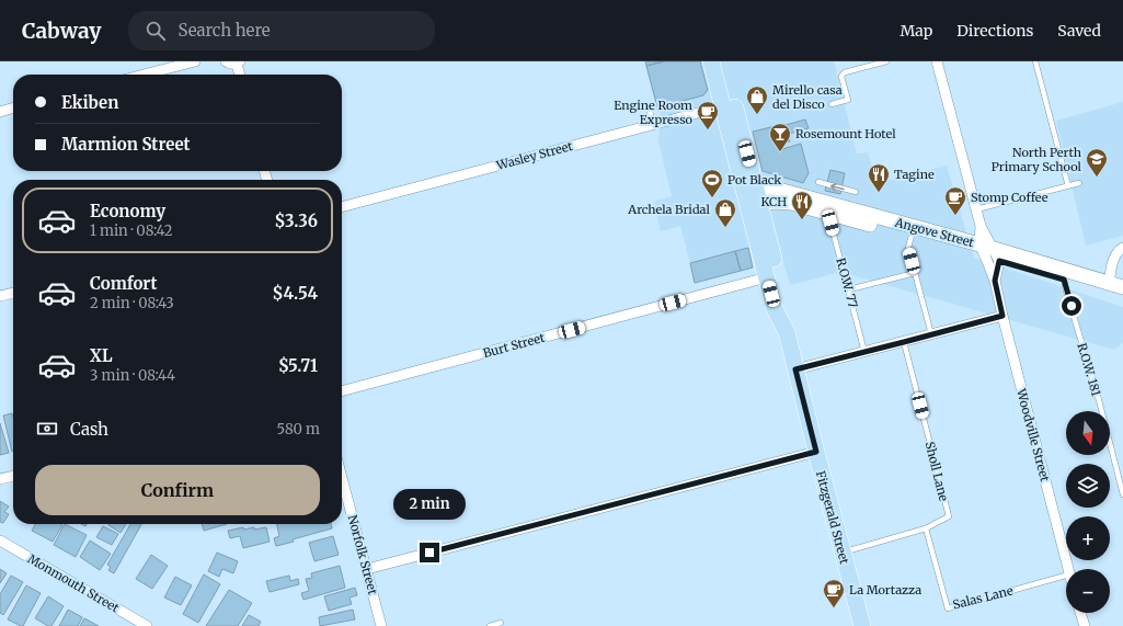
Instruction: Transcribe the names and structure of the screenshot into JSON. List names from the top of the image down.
{
  "streets": {
    "main road": ["Angove Street", "Fitzgerald Street"],
    "street": [
      "Wasley Street",
      "Burt Street",
      "Woodville Street",
      "Norfolk Street",
      "Monmouth Street"
    ],
    "lane": [
      "R.O.W. 77",
      "R.O.W. 181",
      "Sholl Lane",
      "Salas Lane"
    ]
  },
  "crossings": [
    ["Wasley Street", "Fitzgerald Street"],
    ["Angove Street", "R.O.W. 77"],
    ["Angove Street", "R.O.W. 181"],
    ["Angove Street", "Woodville Street"],
    ["Angove Street", "Fitzgerald Street"],
    ["Burt Street", "Fitzgerald Street"],
    ["Sholl Lane", "Fitzgerald Street"],
    ["Sholl Lane", "Salas Lane"]
  ],
  "places": {
    "shop": ["Mirello casa del Disco", "Archela Bridal"],
    "cafe": ["Engine Room Expresso", "Stomp Coffee", "La Mortazza"],
    "bar": ["Rosemount Hotel"],
    "school or university": ["North Perth Primary School"],
    "restaurant": ["Tagine", "KCH"],
    "sports": ["Pot Black"]
  },
  "north": "bottom",
  "page": {
    "header": "Cabway",
    "search": "Search here",
    "nav": ["Map", "Directions", "Saved"],
    "banner": ["Ekiben", "Marmion Street"],
    "list": [
      {
        "name": "Economy",
        "note": "1 min · 08:42",
        "value": "$3.36"
      },
      {
        "name": "Comfort",
        "note": "2 min · 08:43",
        "value": "$4.54"
      },
      {
        "name": "XL",
        "note": "3 min · 08:44",
        "value": "$5.71"
      }
    ],
    "pay": ["Cash", "580 m"],
    "map_buttons": ["+", "−"],
    "buttons": "Confirm",
    "bubble": "2 min"
  }
}
